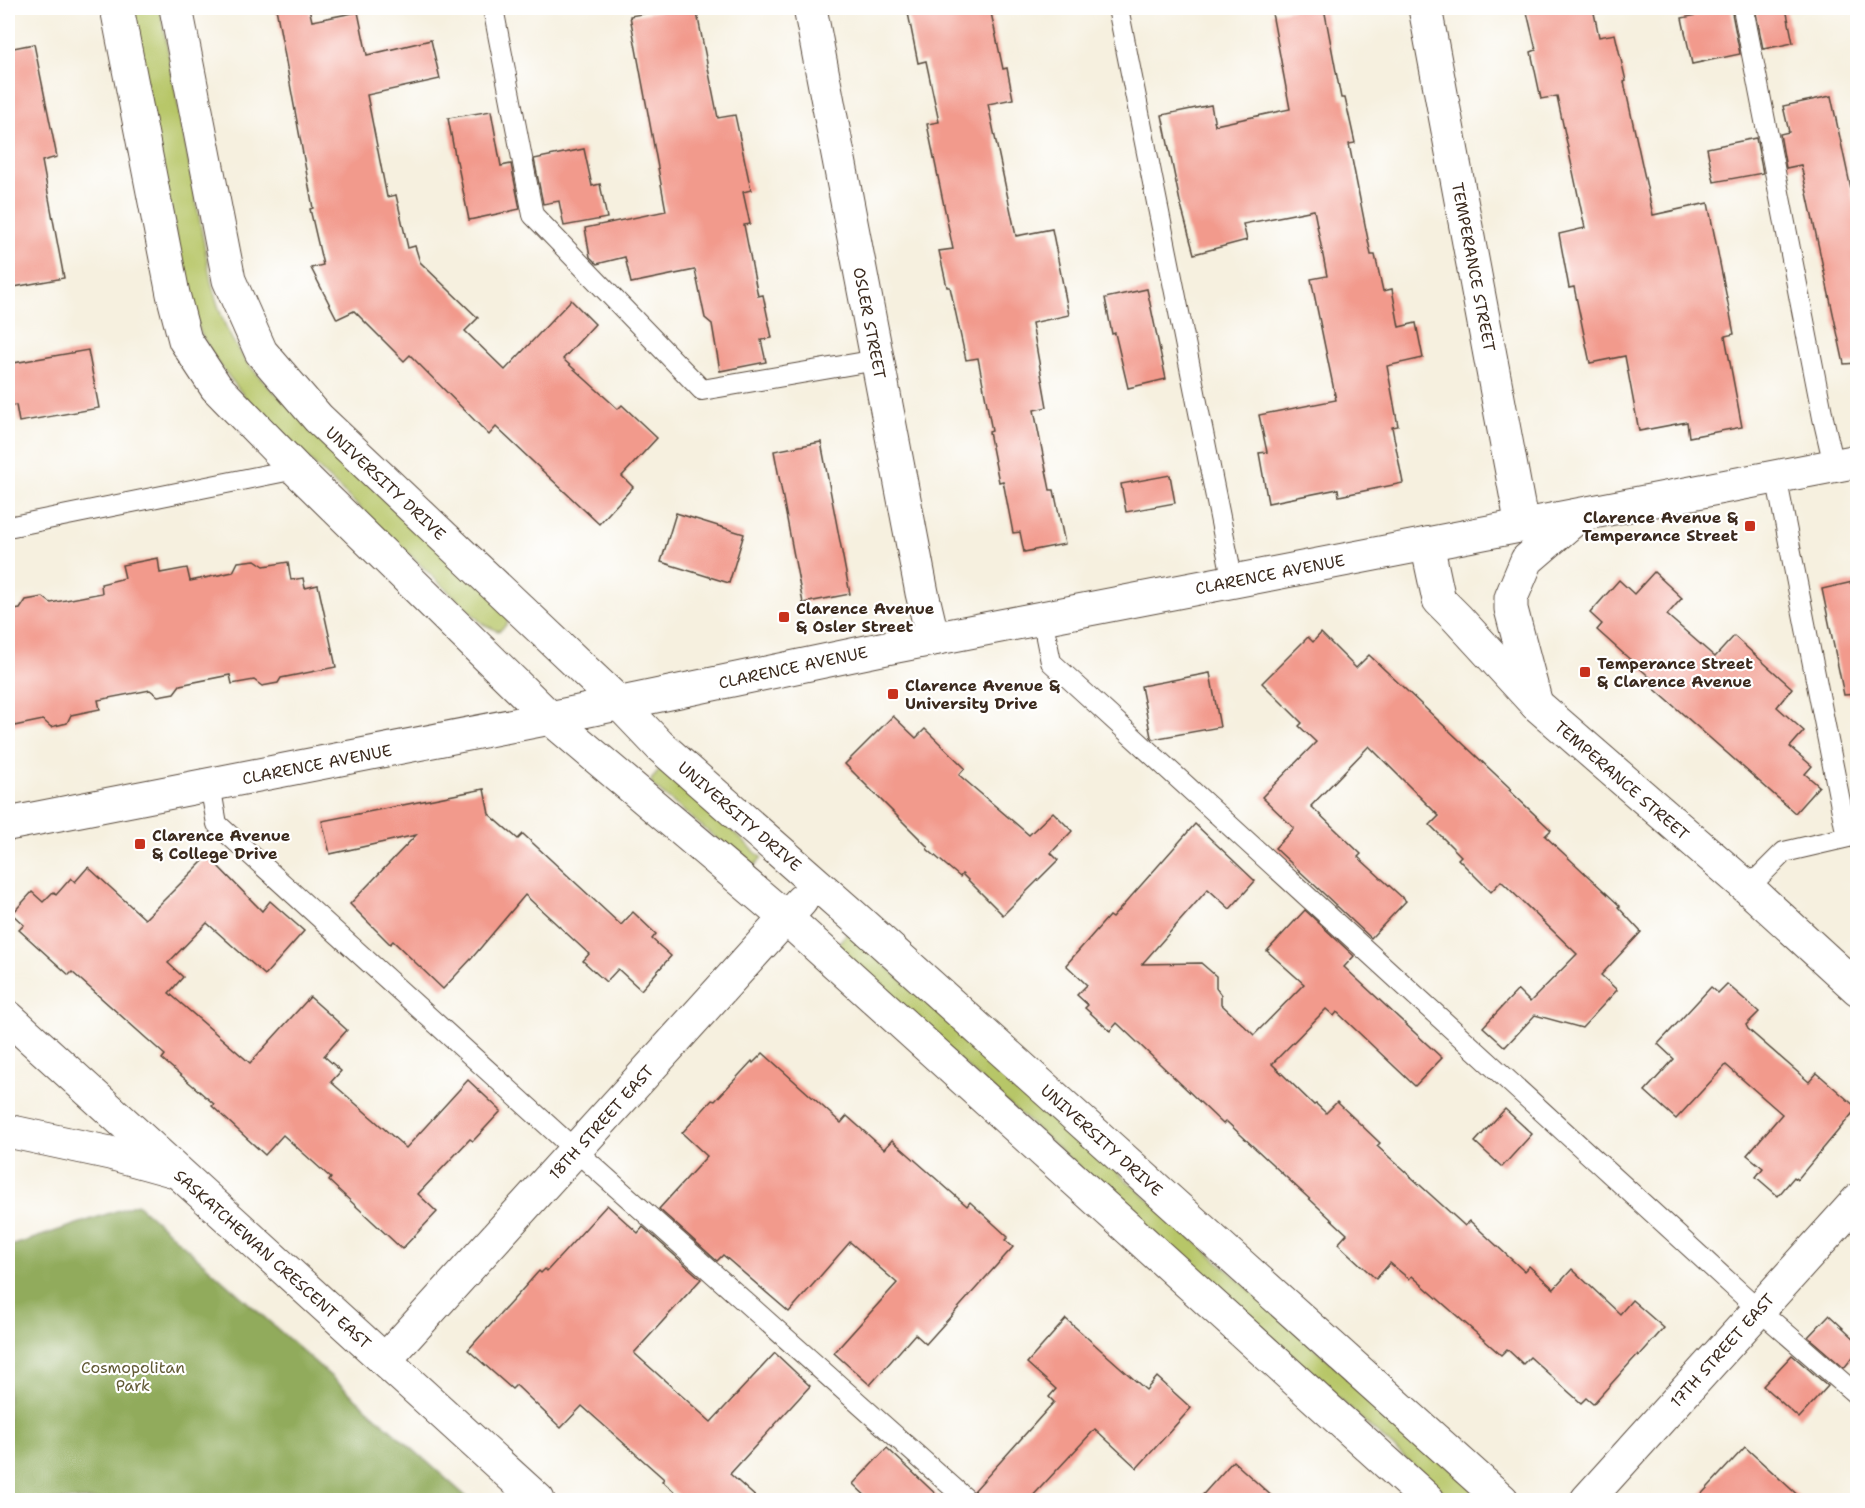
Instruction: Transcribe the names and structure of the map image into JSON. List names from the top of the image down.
{
  "streets": {
    "street": [
      "TEMPERANCE STREET",
      "OSLER STREET",
      "UNIVERSITY DRIVE",
      "CLARENCE AVENUE",
      "18TH STREET EAST",
      "SASKATCHEWAN CRESCENT EAST",
      "17TH STREET EAST"
    ]
  },
  "crossings": [
    ["TEMPERANCE STREET", "CLARENCE AVENUE"],
    ["OSLER STREET", "CLARENCE AVENUE"],
    ["UNIVERSITY DRIVE", "CLARENCE AVENUE"],
    ["UNIVERSITY DRIVE", "18TH STREET EAST"],
    ["18TH STREET EAST", "SASKATCHEWAN CRESCENT EAST"]
  ],
  "parks": ["Cosmopolitan Park"],
  "places": {
    "transit": [
      "Clarence Avenue & Temperance Street",
      "Clarence Avenue & Osler Street",
      "Temperance Street & Clarence Avenue",
      "Clarence Avenue & University Drive",
      "Clarence Avenue & College Drive"
    ]
  }
}
